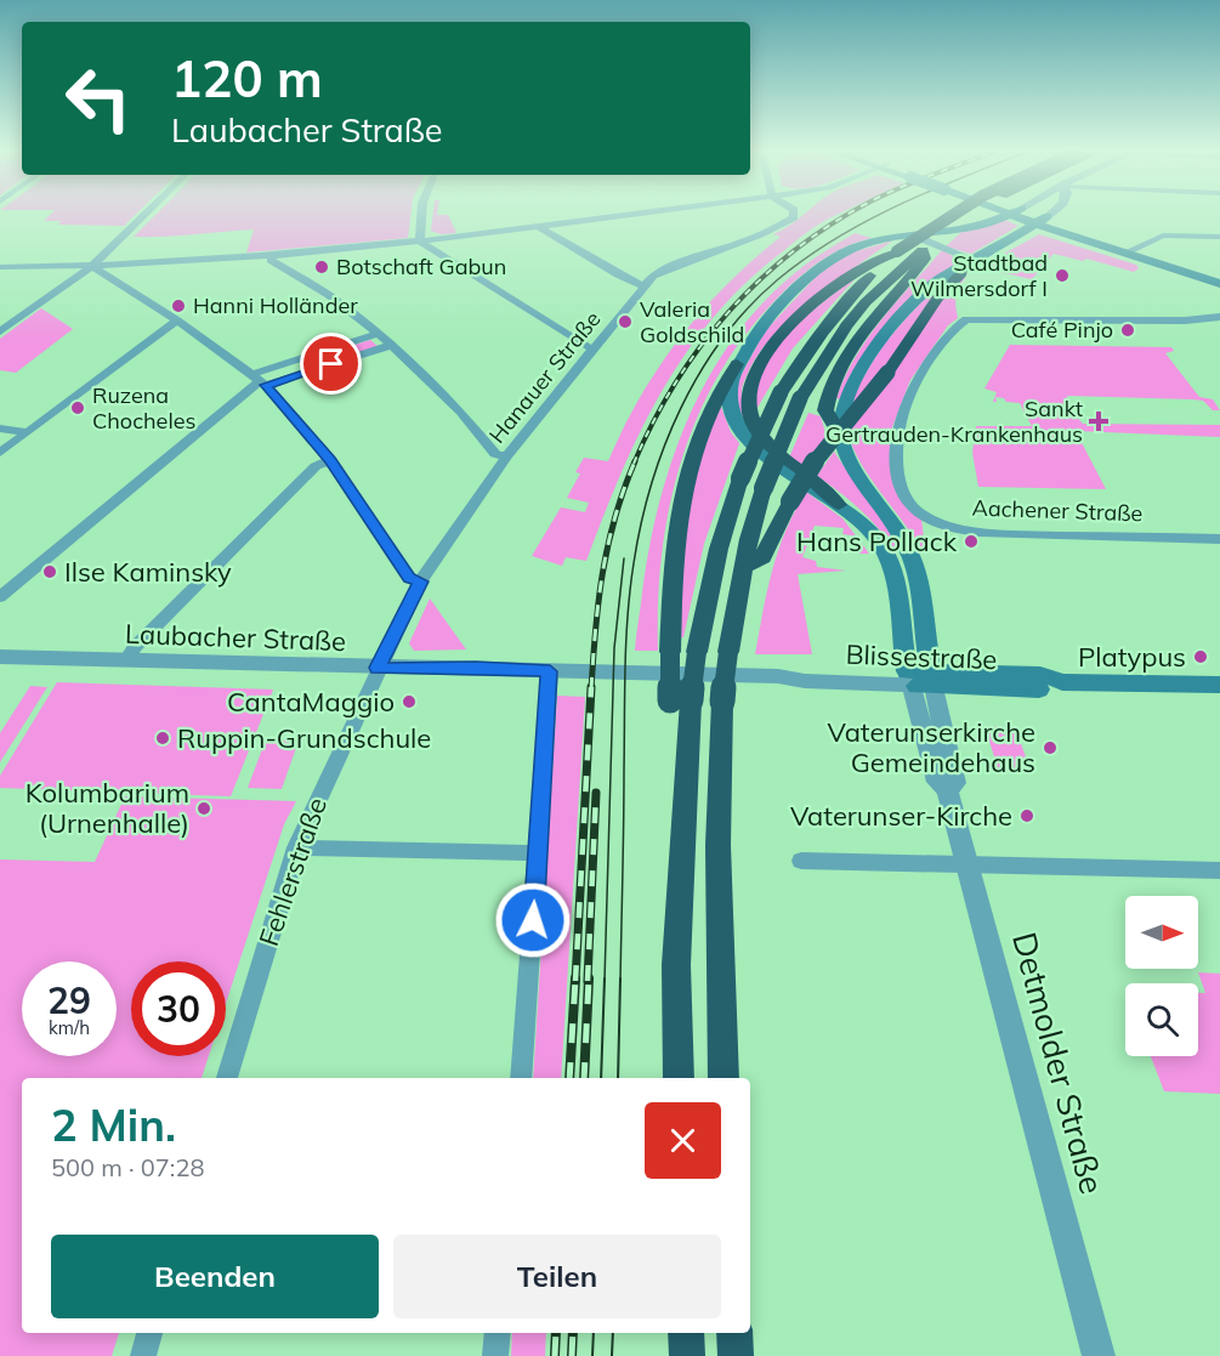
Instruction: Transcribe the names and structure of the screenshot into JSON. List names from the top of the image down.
{
  "streets": {
    "main road": ["Blissestraße", "Detmolder Straße"],
    "street": [
      "Hanauer Straße",
      "Aachener Straße",
      "Laubacher Straße",
      "Fehlerstraße"
    ]
  },
  "crossings": [
    ["Hanauer Straße", "Laubacher Straße"],
    ["Hanauer Straße", "Fehlerstraße"],
    ["Laubacher Straße", "Blissestraße"],
    ["Laubacher Straße", "Fehlerstraße"],
    ["Blissestraße", "Detmolder Straße"]
  ],
  "places": {
    "other": [
      "Botschaft Gabun",
      "Stadtbad Wilmersdorf I",
      "Hanni Holländer",
      "Valeria Goldschild",
      "Café Pinjo",
      "Ruzena Chocheles",
      "Hans Pollack",
      "Ilse Kaminsky",
      "Platypus",
      "CantaMaggio",
      "Ruppin-Grundschule",
      "Vaterunserkirche Gemeindehaus",
      "Kolumbarium (Urnenhalle)",
      "Vaterunser-Kirche"
    ],
    "health": ["Sankt Gertrauden-Krankenhaus"]
  },
  "north": "right",
  "page": {
    "turn": ["120 m", "Laubacher Straße"],
    "speed": "29 km/h",
    "limit": "30",
    "heading": ["2 Min.", "500 m · 07:28"],
    "buttons": ["Beenden", "Teilen"]
  }
}
